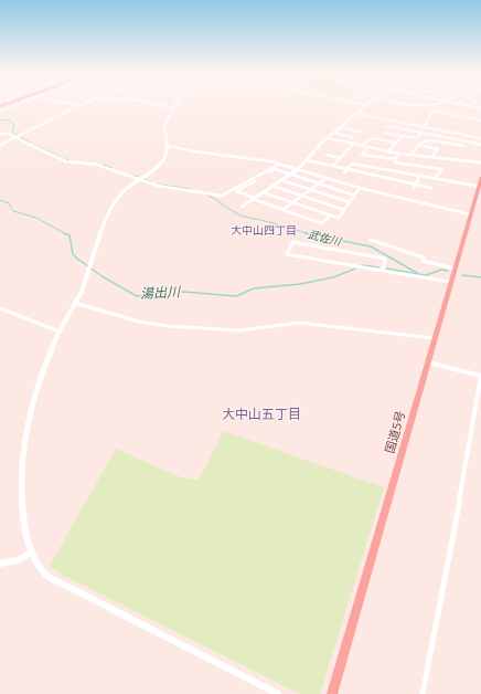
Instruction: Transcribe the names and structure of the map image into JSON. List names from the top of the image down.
{
  "streets": {
    "highway": ["国道5号"]
  },
  "districts": ["大中山四丁目", "大中山五丁目"],
  "water": ["武佐川", "湯出川"]
}
